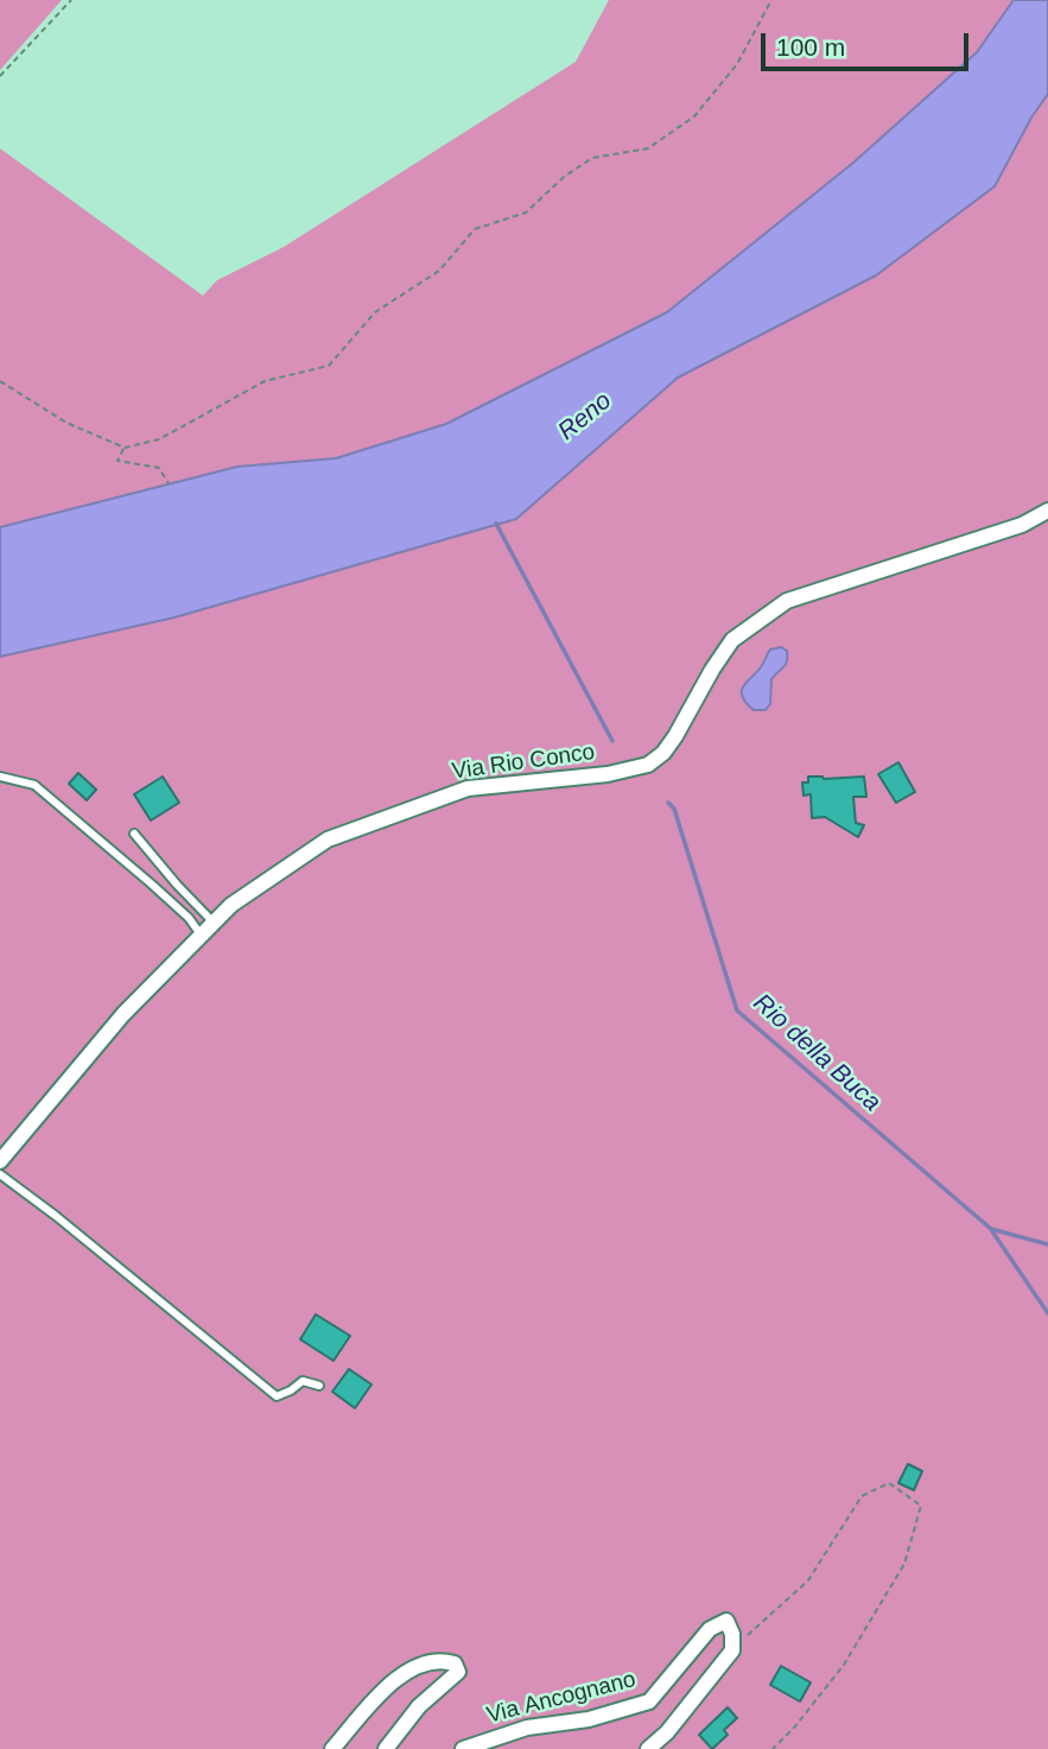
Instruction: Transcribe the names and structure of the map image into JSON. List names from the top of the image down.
{
  "streets": {
    "street": ["Via Rio Conco", "Via Ancognano"]
  },
  "water": ["Reno", "Rio della Buca"],
  "scale_bar": "100 m"
}
